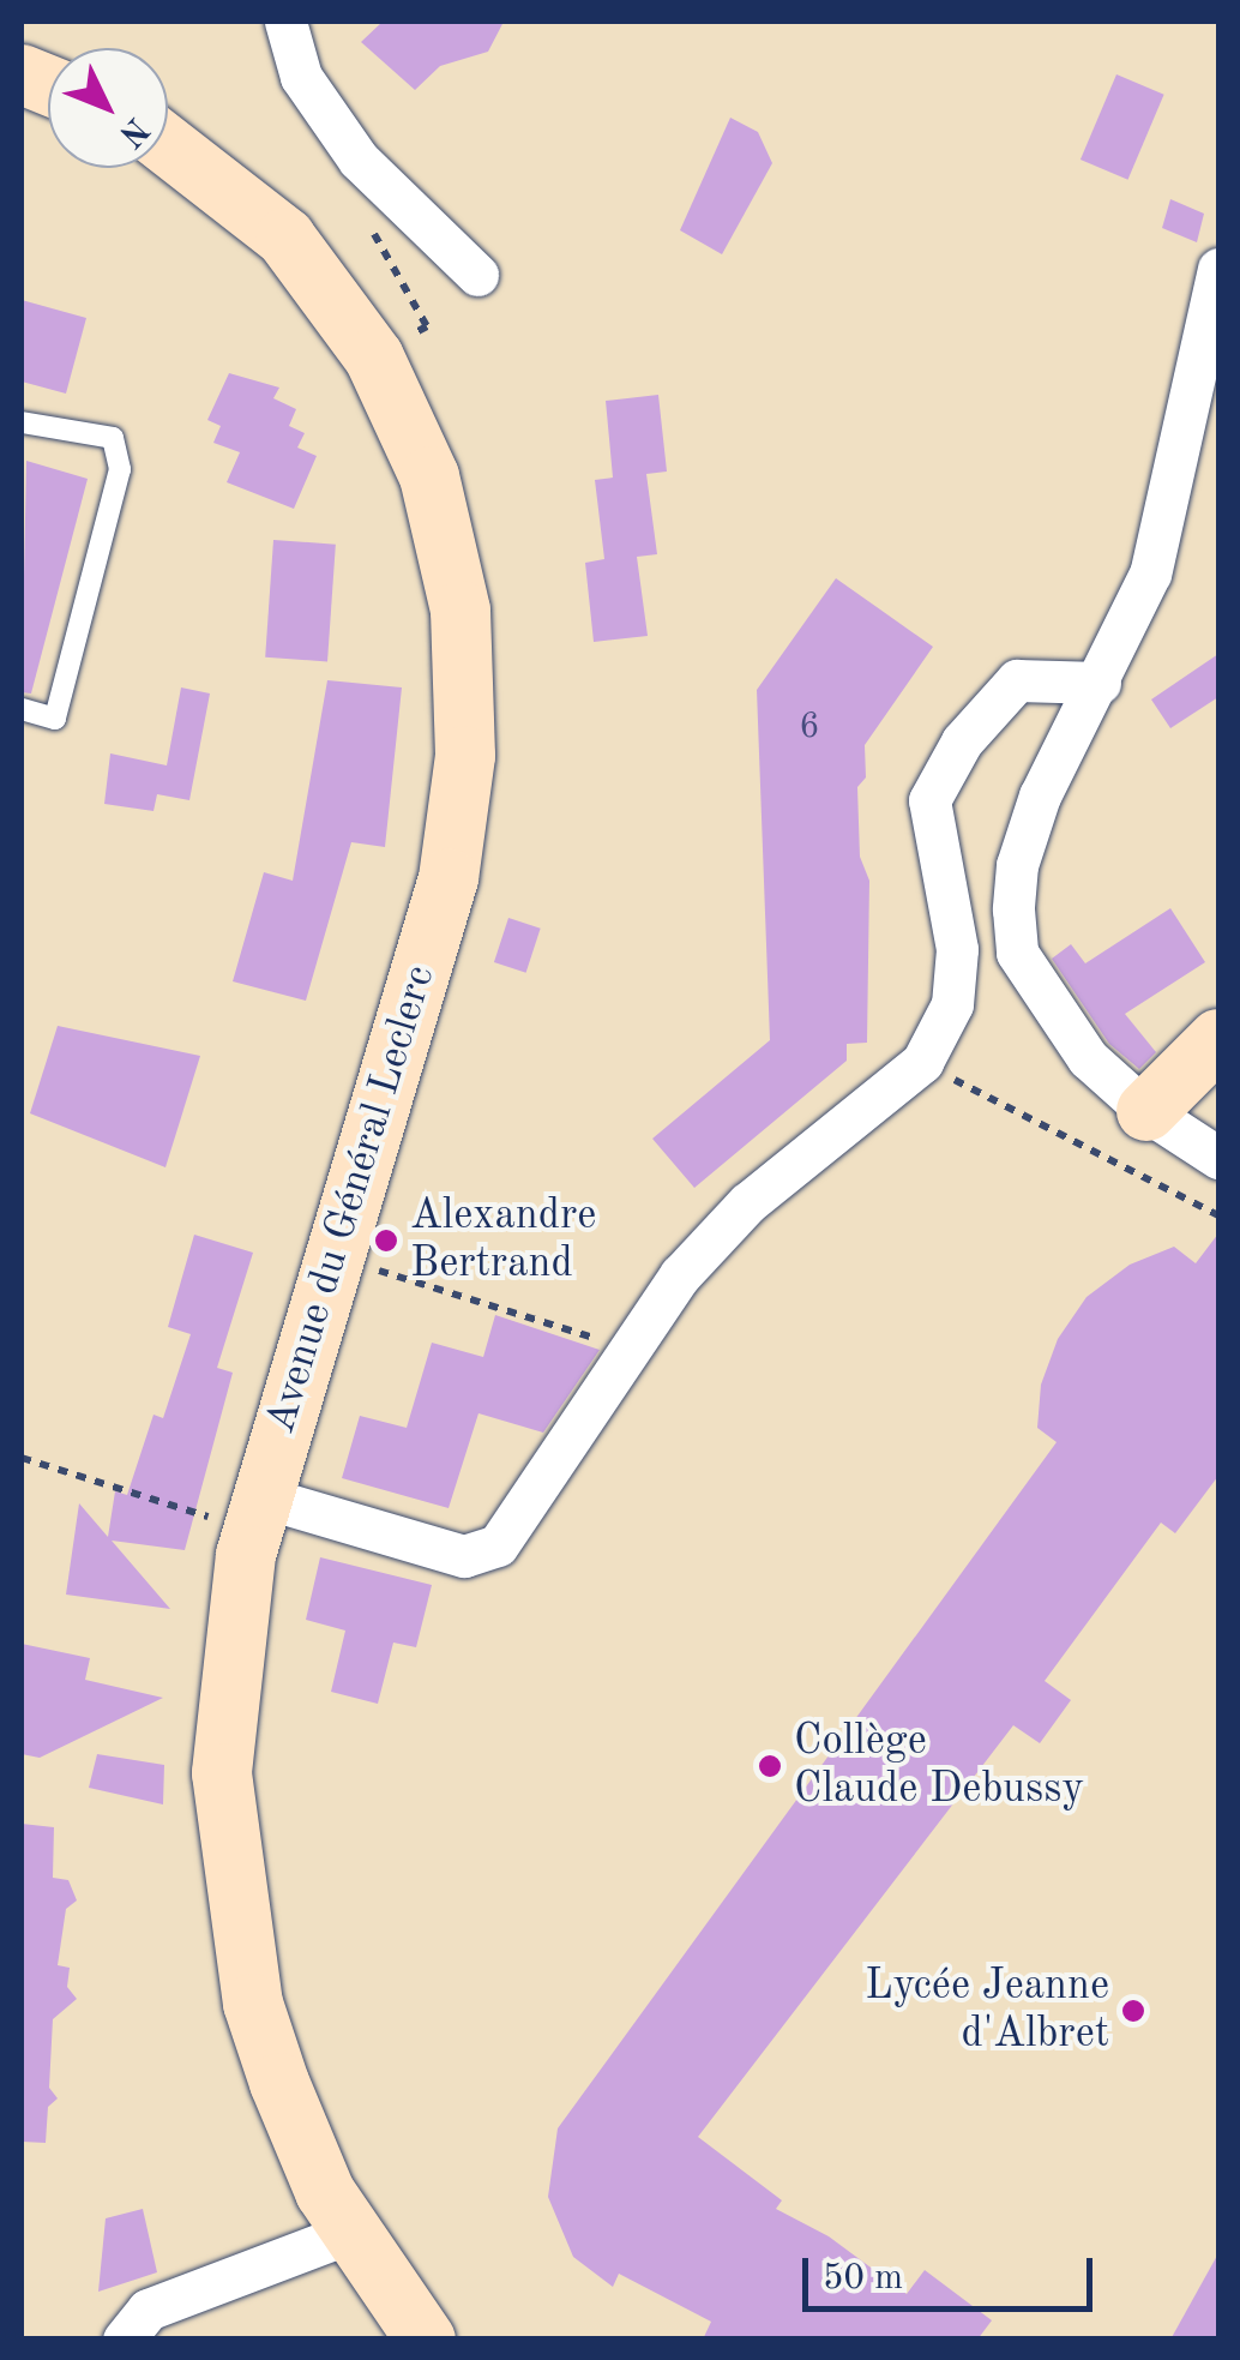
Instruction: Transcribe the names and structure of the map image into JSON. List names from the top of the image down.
{
  "streets": {
    "main road": ["Avenue du Général Leclerc"]
  },
  "places": ["Alexandre Bertrand", "Collège Claude Debussy", "Lycée Jeanne d'Albret"],
  "house_numbers": ["6"],
  "scale_bar": "50 m",
  "north": "bottom right"
}
